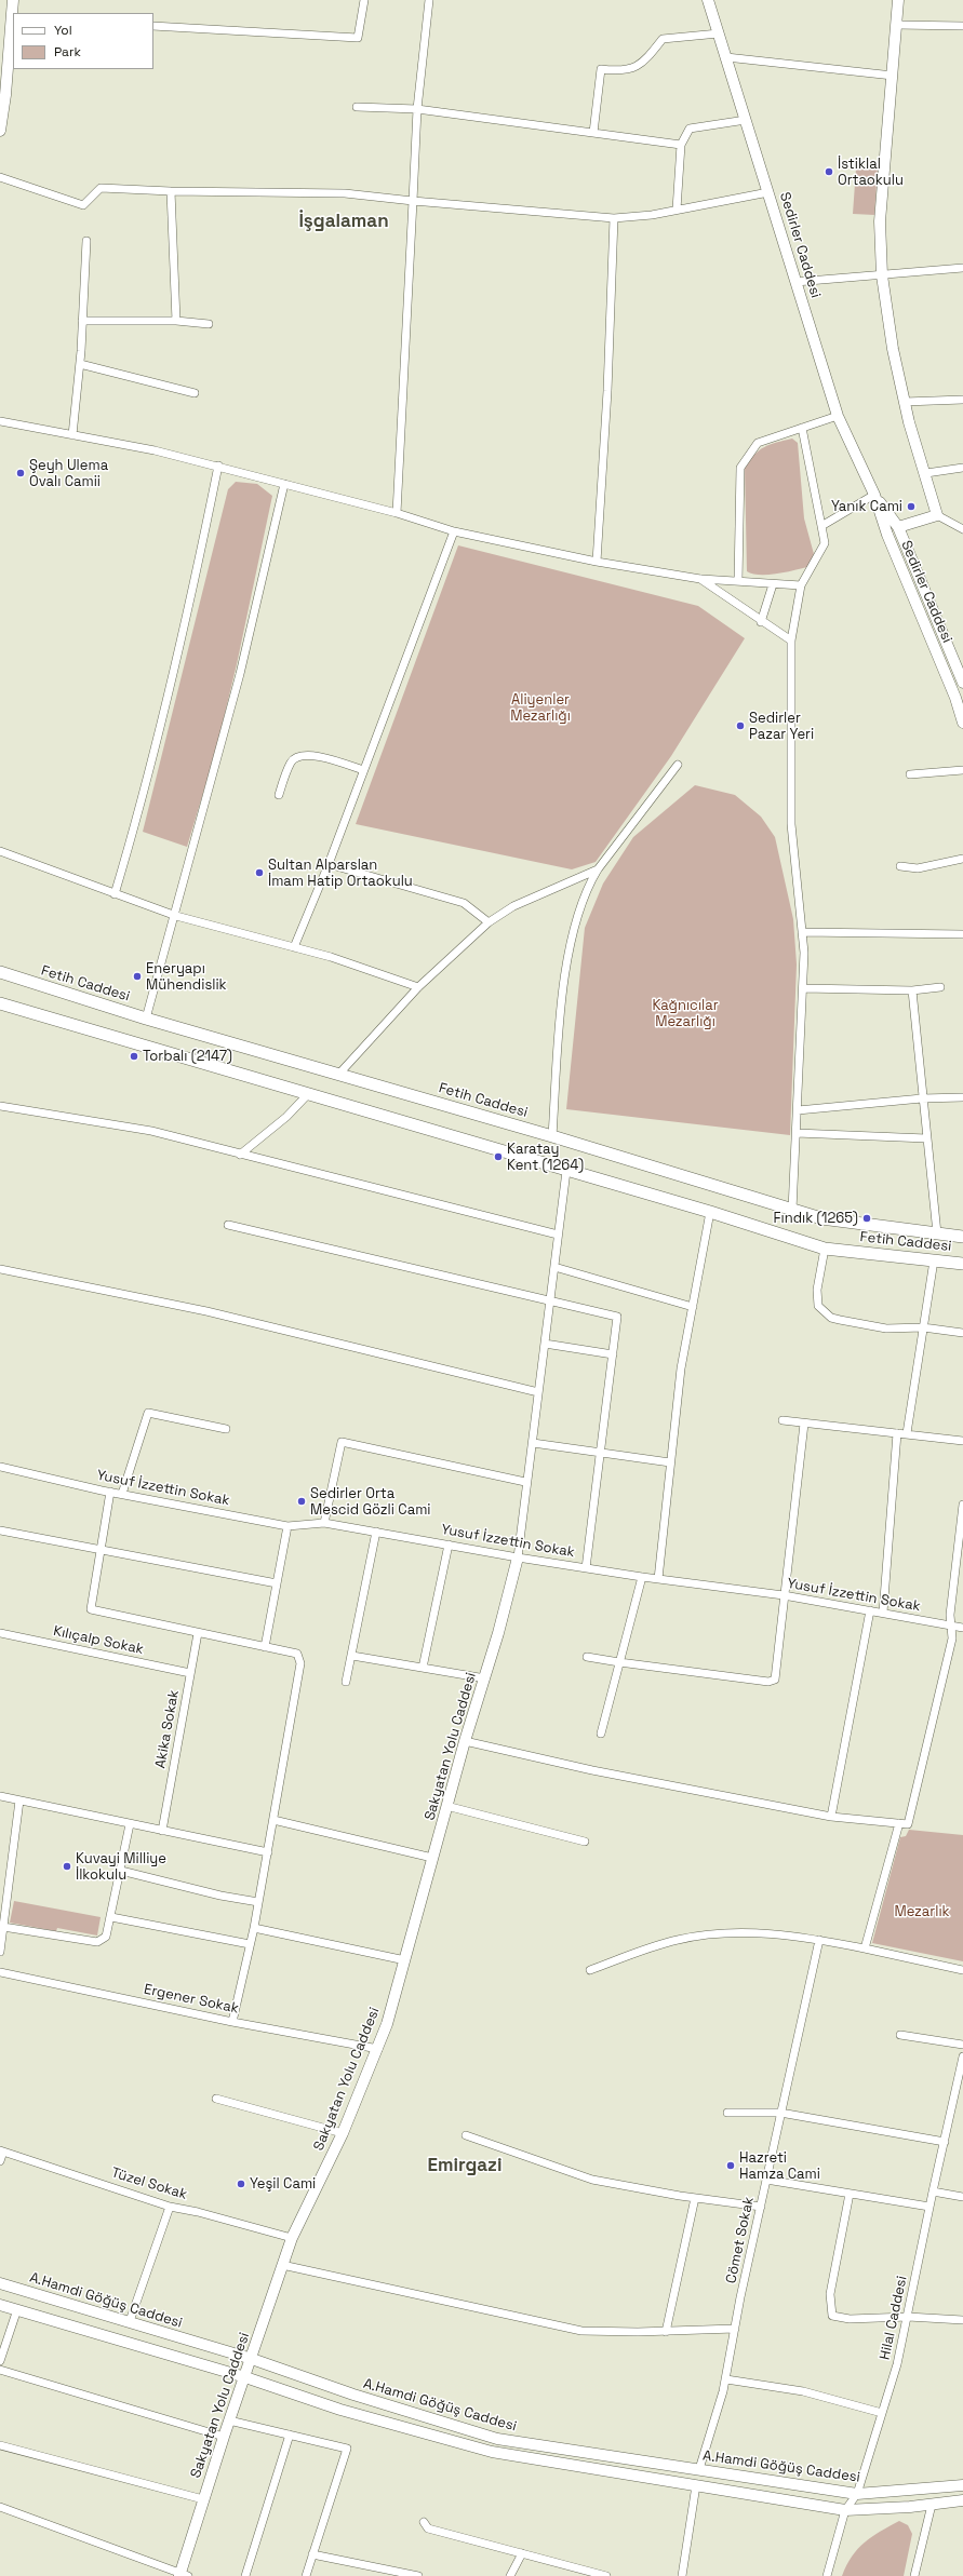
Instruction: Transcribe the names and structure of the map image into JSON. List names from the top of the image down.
{
  "streets": {
    "main road": ["Fetih Caddesi"],
    "street": [
      "Sedirler Caddesi",
      "Yusuf İzzettin Sokak",
      "Kılıçalp Sokak",
      "Akika Sokak",
      "Sakyatan Yolu Caddesi",
      "Ergener Sokak",
      "Tüzel Sokak",
      "Cömet Sokak",
      "A.Hamdi Göğüş Caddesi",
      "Hilal Caddesi"
    ]
  },
  "crossings": [
    ["Yusuf İzzettin Sokak", "Sakyatan Yolu Caddesi"],
    ["Kılıçalp Sokak", "Akika Sokak"],
    ["Sakyatan Yolu Caddesi", "Ergener Sokak"],
    ["Sakyatan Yolu Caddesi", "Tüzel Sokak"],
    ["Sakyatan Yolu Caddesi", "A.Hamdi Göğüş Caddesi"],
    ["Cömet Sokak", "A.Hamdi Göğüş Caddesi"],
    ["A.Hamdi Göğüş Caddesi", "Hilal Caddesi"]
  ],
  "districts": ["İşgalaman", "Emirgazi"],
  "parks": ["Aliyenler Mezarlığı", "Kağnıcılar Mezarlığı", "Mezarlık"],
  "places": [
    "İstiklal Ortaokulu",
    "Şeyh Ulema Ovalı Camii",
    "Yanık Cami",
    "Sedirler Pazar Yeri",
    "Sultan Alparslan İmam Hatip Ortaokulu",
    "Eneryapı Mühendislik",
    "Torbalı (2147)",
    "Karatay Kent (1264)",
    "Fındık (1265)",
    "Sedirler Orta Mescid Gözli Cami",
    "Kuvayi Milliye İlkokulu",
    "Hazreti Hamza Cami",
    "Yeşil Cami"
  ],
  "legend": ["Yol", "Park"]
}
